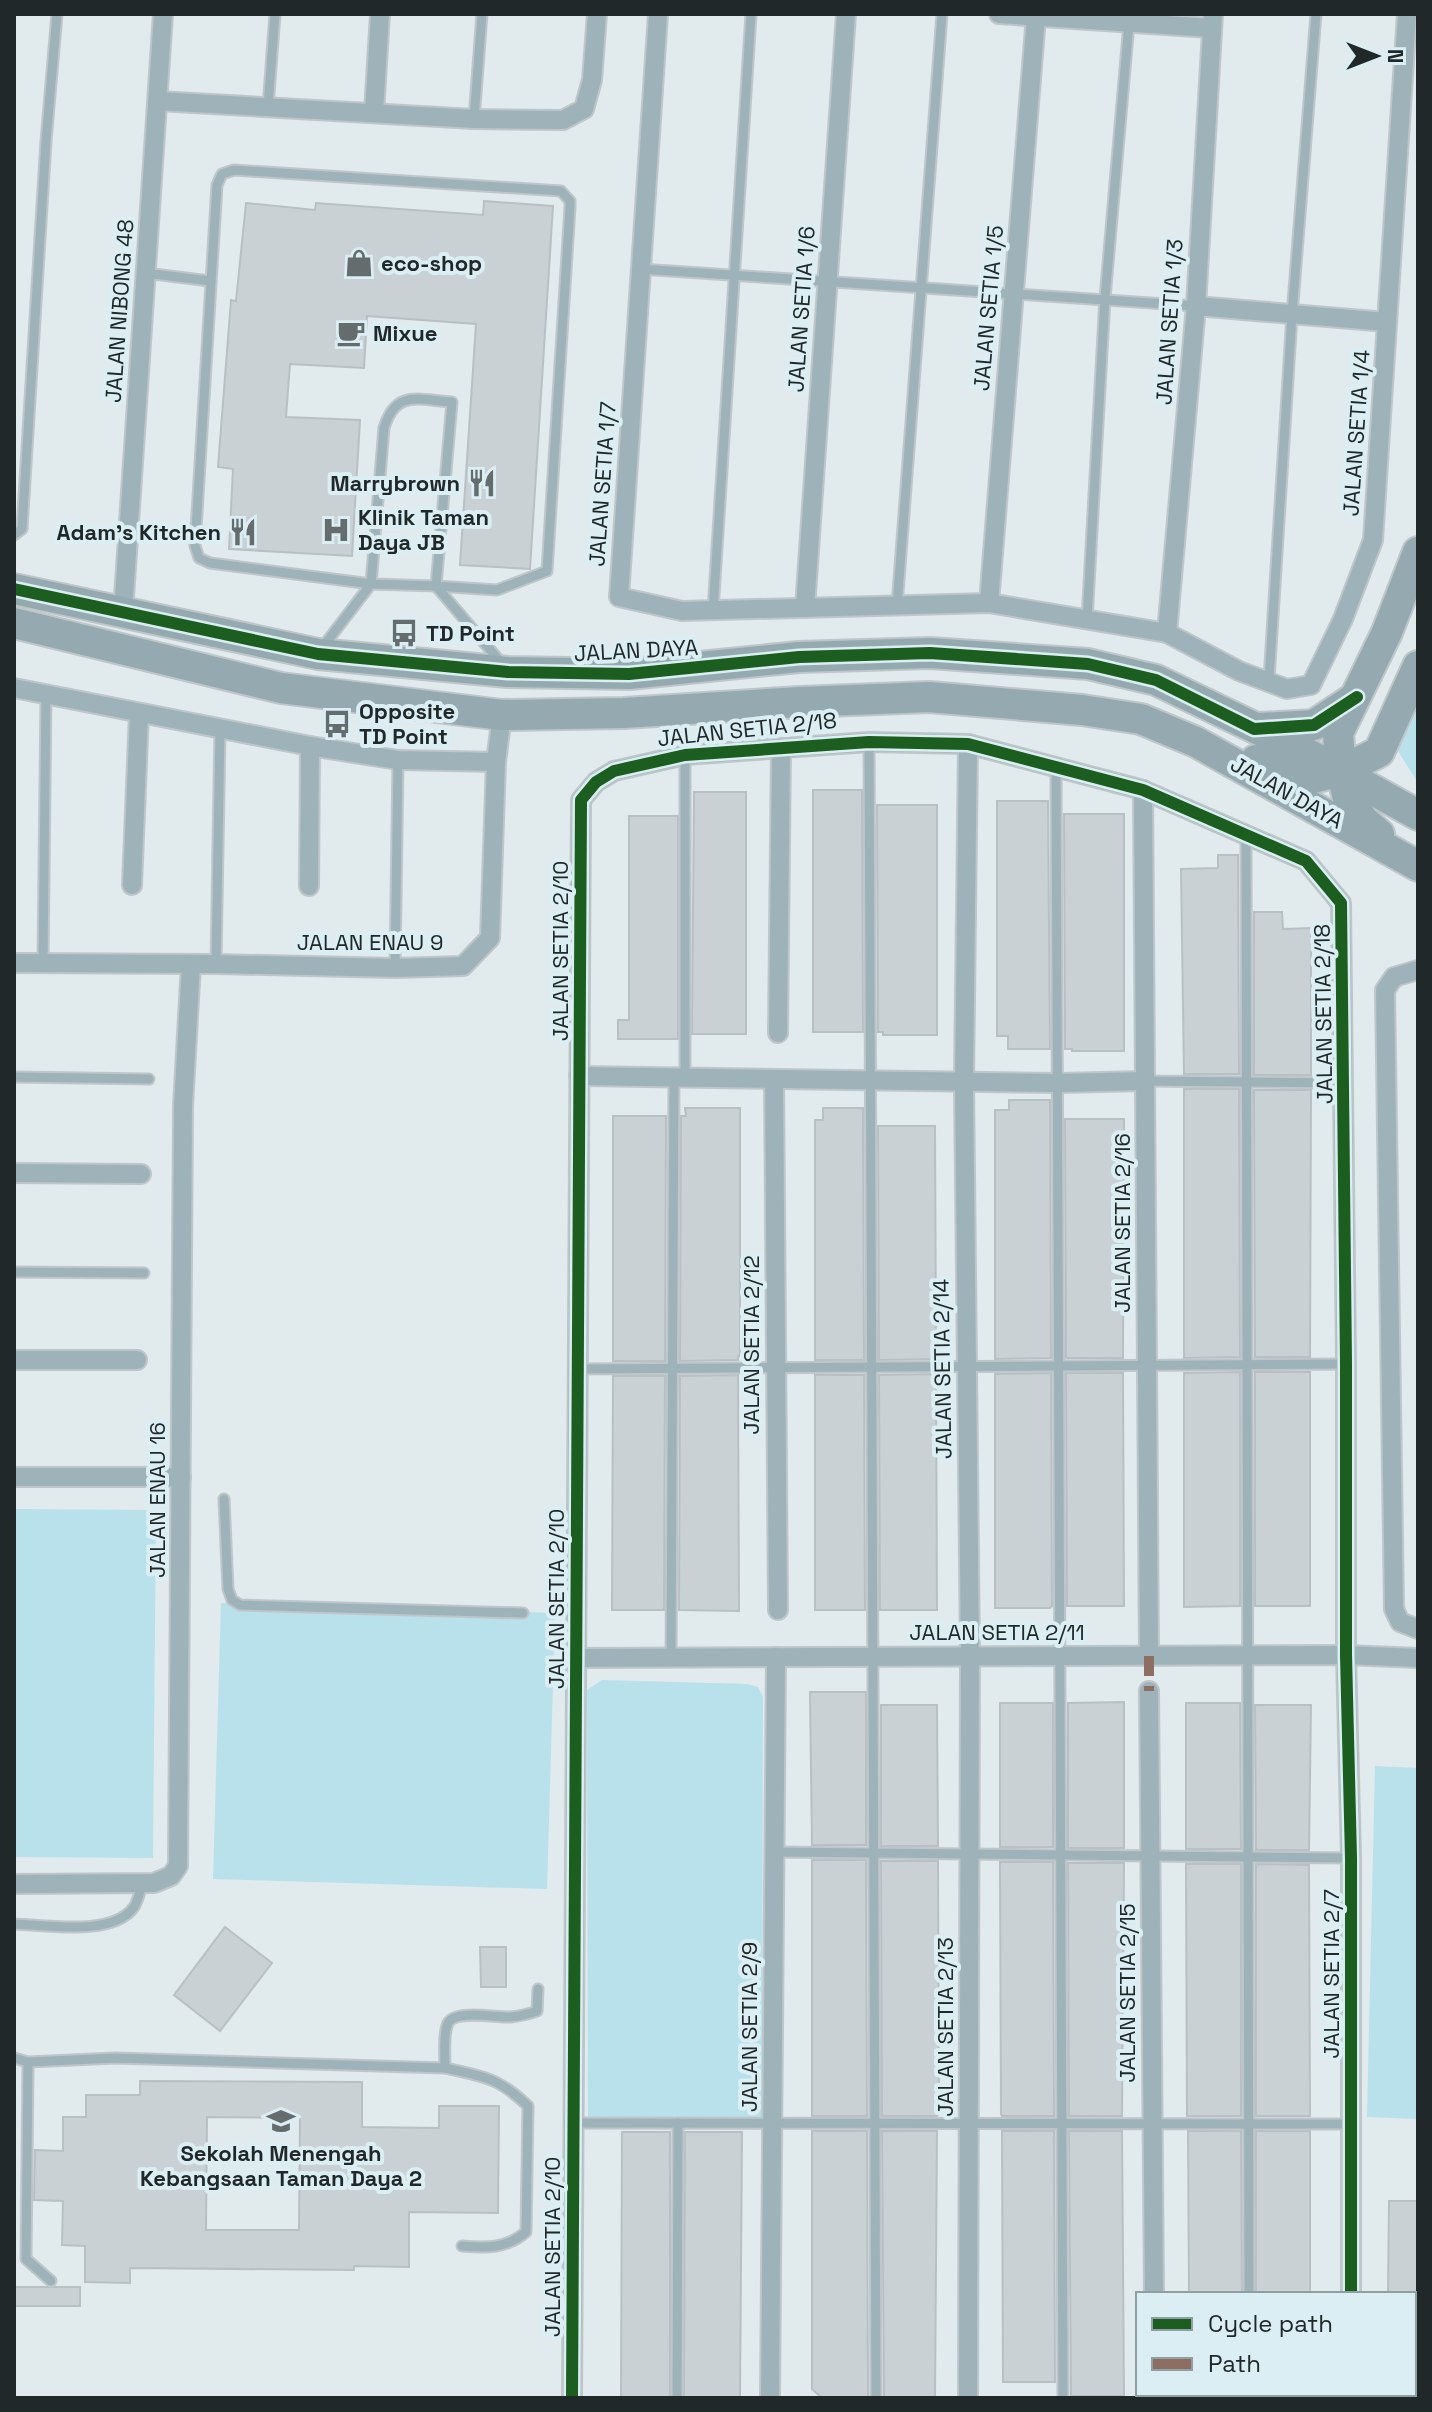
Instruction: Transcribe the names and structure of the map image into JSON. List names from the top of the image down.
{
  "streets": {
    "main road": ["JALAN DAYA"],
    "street": [
      "JALAN SETIA 1/5",
      "JALAN SETIA 1/6",
      "JALAN NIBONG 48",
      "JALAN SETIA 1/3",
      "JALAN SETIA 1/4",
      "JALAN SETIA 1/7",
      "JALAN SETIA 2/18",
      "JALAN ENAU 9",
      "JALAN SETIA 2/10",
      "JALAN SETIA 2/16",
      "JALAN SETIA 2/12",
      "JALAN SETIA 2/14",
      "JALAN ENAU 16",
      "JALAN SETIA 2/11",
      "JALAN SETIA 2/7",
      "JALAN SETIA 2/15",
      "JALAN SETIA 2/9",
      "JALAN SETIA 2/13"
    ]
  },
  "crossings": [
    ["JALAN SETIA 1/5", "JALAN SETIA 1/7"],
    ["JALAN SETIA 1/6", "JALAN SETIA 1/7"],
    ["JALAN NIBONG 48", "JALAN DAYA"],
    ["JALAN SETIA 1/3", "JALAN SETIA 1/4"],
    ["JALAN SETIA 1/3", "JALAN SETIA 1/7"],
    ["JALAN SETIA 1/4", "JALAN SETIA 1/7"],
    ["JALAN DAYA", "JALAN ENAU 9"],
    ["JALAN SETIA 2/18", "JALAN SETIA 2/10"],
    ["JALAN SETIA 2/18", "JALAN SETIA 2/16"],
    ["JALAN SETIA 2/18", "JALAN SETIA 2/14"],
    ["JALAN SETIA 2/18", "JALAN SETIA 2/11"],
    ["JALAN SETIA 2/18", "JALAN SETIA 2/7"],
    ["JALAN ENAU 9", "JALAN ENAU 16"],
    ["JALAN SETIA 2/10", "JALAN SETIA 2/11"],
    ["JALAN SETIA 2/16", "JALAN SETIA 2/11"],
    ["JALAN SETIA 2/14", "JALAN SETIA 2/11"],
    ["JALAN SETIA 2/14", "JALAN SETIA 2/13"],
    ["JALAN SETIA 2/11", "JALAN SETIA 2/7"],
    ["JALAN SETIA 2/11", "JALAN SETIA 2/9"],
    ["JALAN SETIA 2/11", "JALAN SETIA 2/13"]
  ],
  "places": {
    "shop": ["eco-shop"],
    "cafe": ["Mixue"],
    "restaurant": ["Marrybrown", "Adam’s Kitchen"],
    "hospital": ["Klinik Taman Daya JB"],
    "bus stop": ["TD Point", "Opposite TD Point"],
    "school or university": ["Sekolah Menengah Kebangsaan Taman Daya 2"]
  },
  "legend": ["Cycle path", "Path"],
  "north": "right"
}
